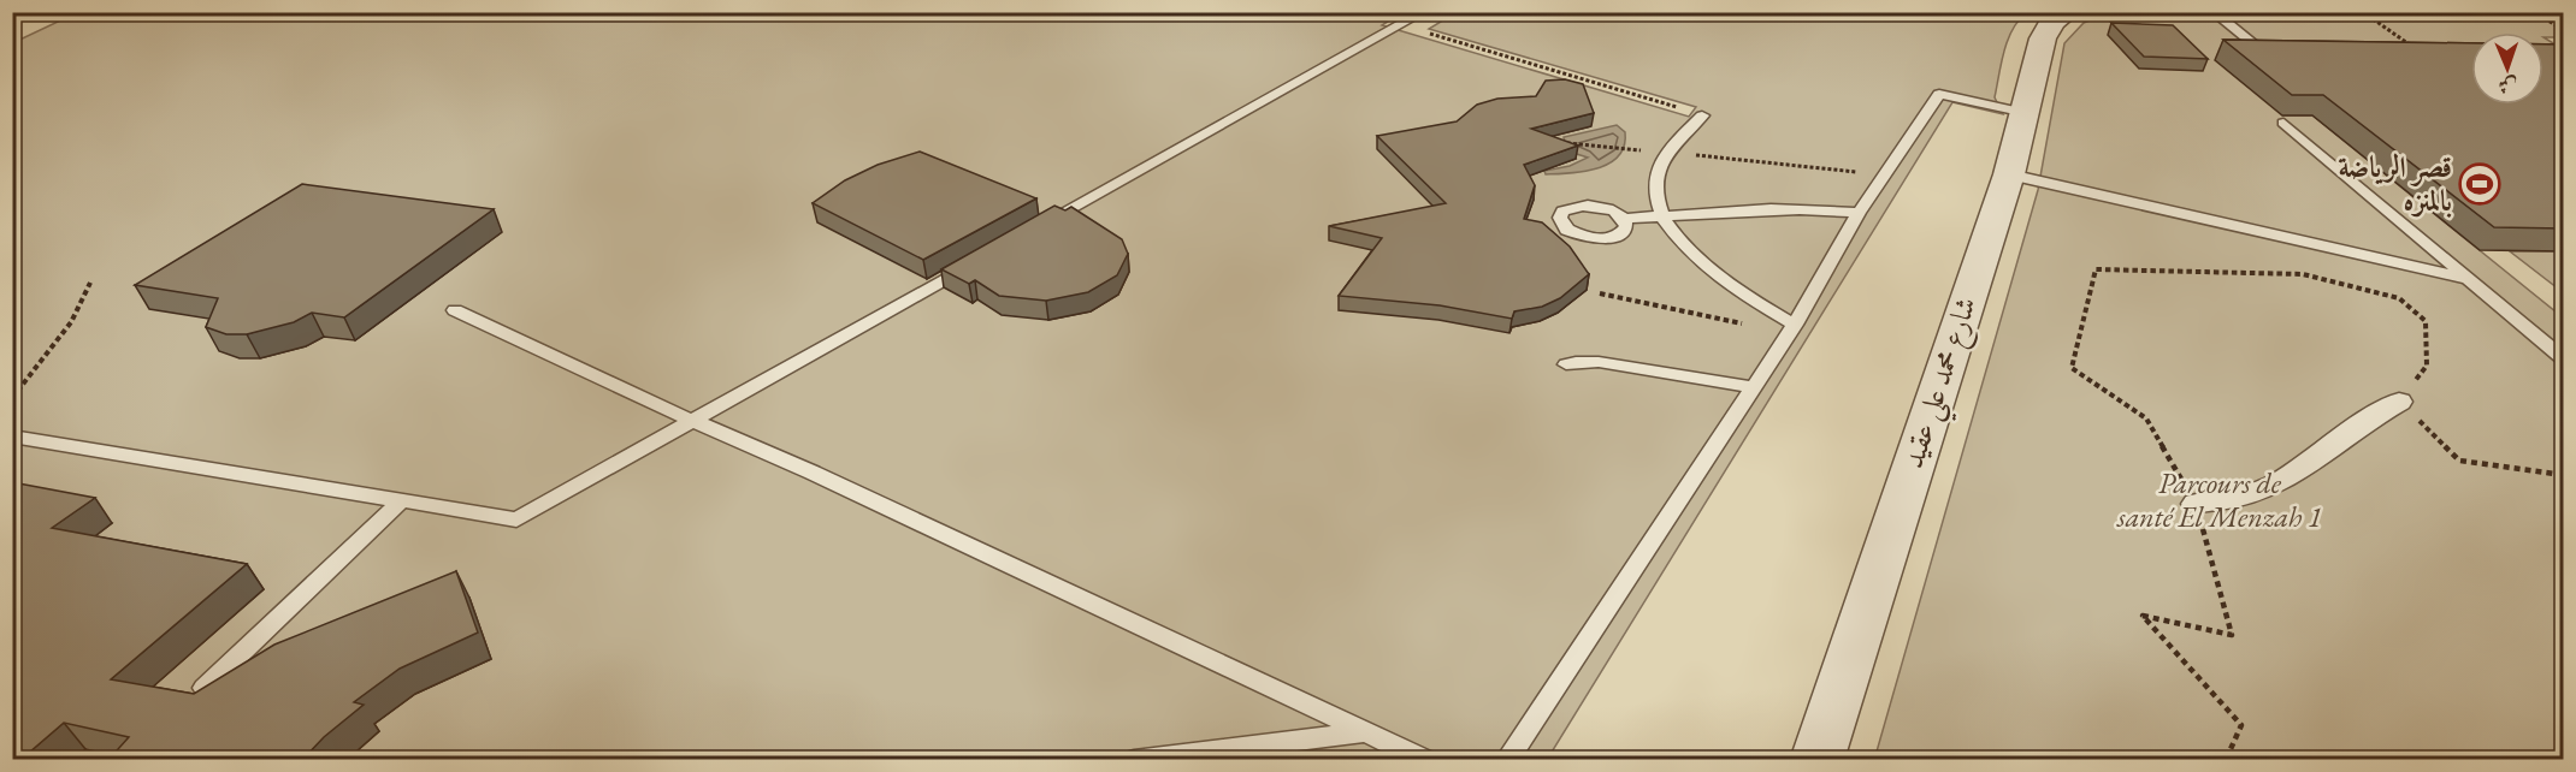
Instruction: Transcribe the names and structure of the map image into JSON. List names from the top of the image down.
{
  "streets": {
    "street": ["شارع محمد علي عقيد"]
  },
  "parks": ["Parcours de santé El Menzah 1"],
  "places": {
    "sports": ["قصر الرياضة بالمنزه"]
  },
  "north": "bottom"
}
